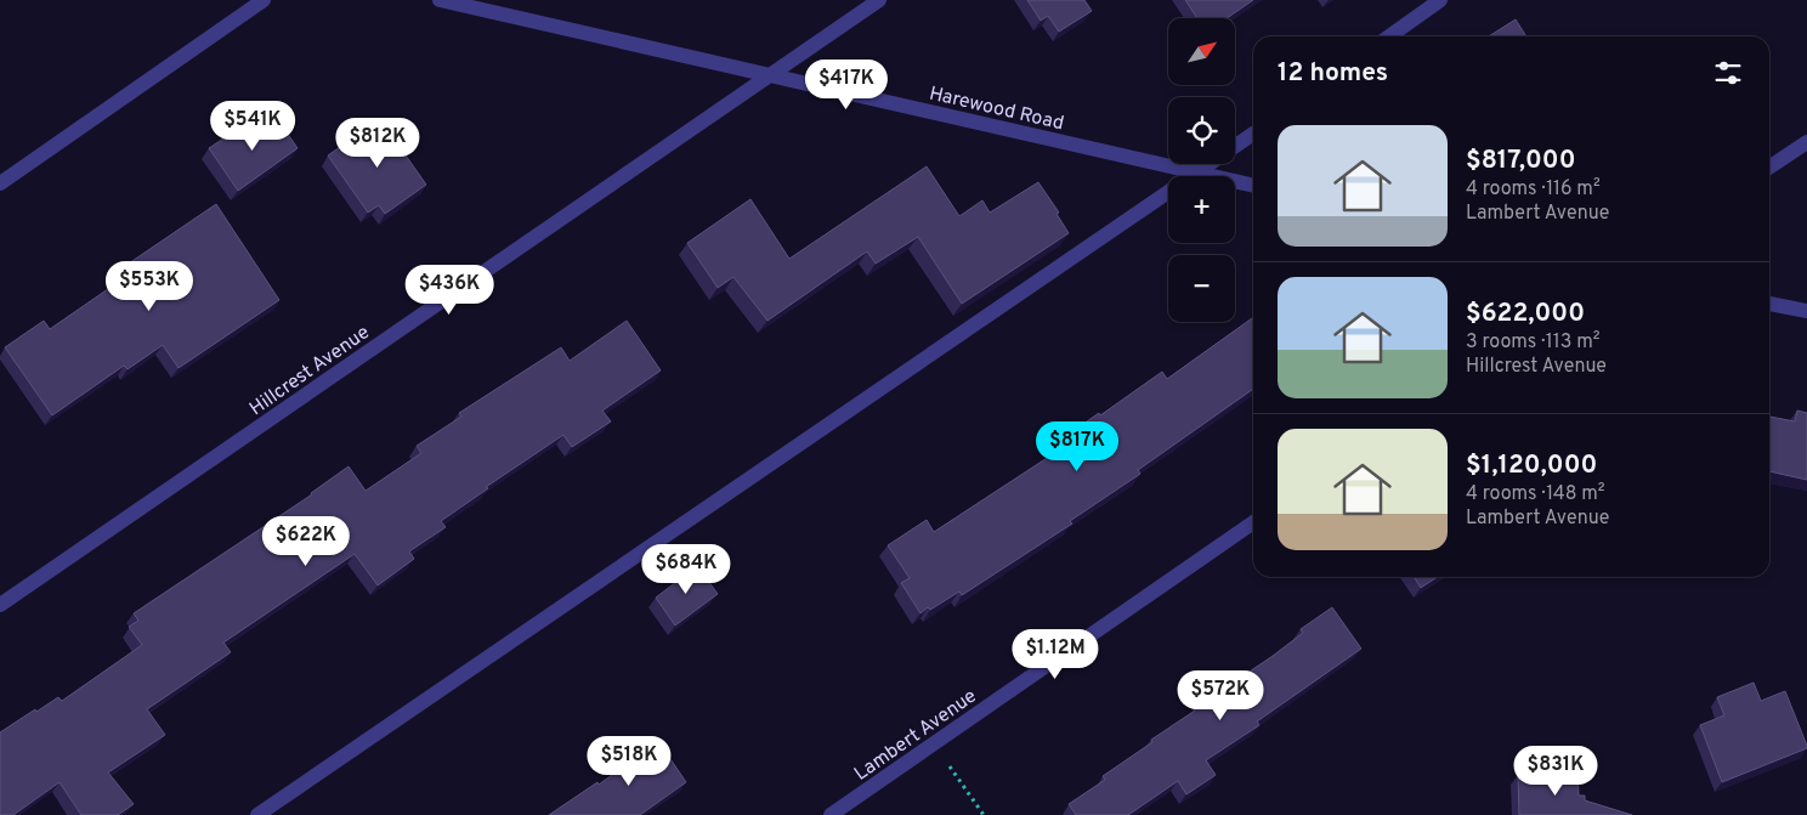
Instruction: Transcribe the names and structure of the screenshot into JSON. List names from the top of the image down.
{
  "streets": {
    "street": ["Harewood Road", "Hillcrest Avenue", "Lambert Avenue"]
  },
  "crossings": [
    ["Harewood Road", "Hillcrest Avenue"]
  ],
  "north": "top right",
  "page": {
    "map_buttons": ["+", "−"],
    "heading": "12 homes",
    "price": [
      "$417K",
      "$541K",
      "$812K",
      "$553K",
      "$436K",
      "$817K",
      "$622K",
      "$684K",
      "$1.12M",
      "$572K",
      "$518K",
      "$831K"
    ],
    "list": [
      {
        "name": "$817,000",
        "note": "4 rooms · 116 m² · Lambert Avenue"
      },
      {
        "name": "$622,000",
        "note": "3 rooms · 113 m² · Hillcrest Avenue"
      },
      {
        "name": "$1,120,000",
        "note": "4 rooms · 148 m² · Lambert Avenue"
      }
    ]
  }
}
